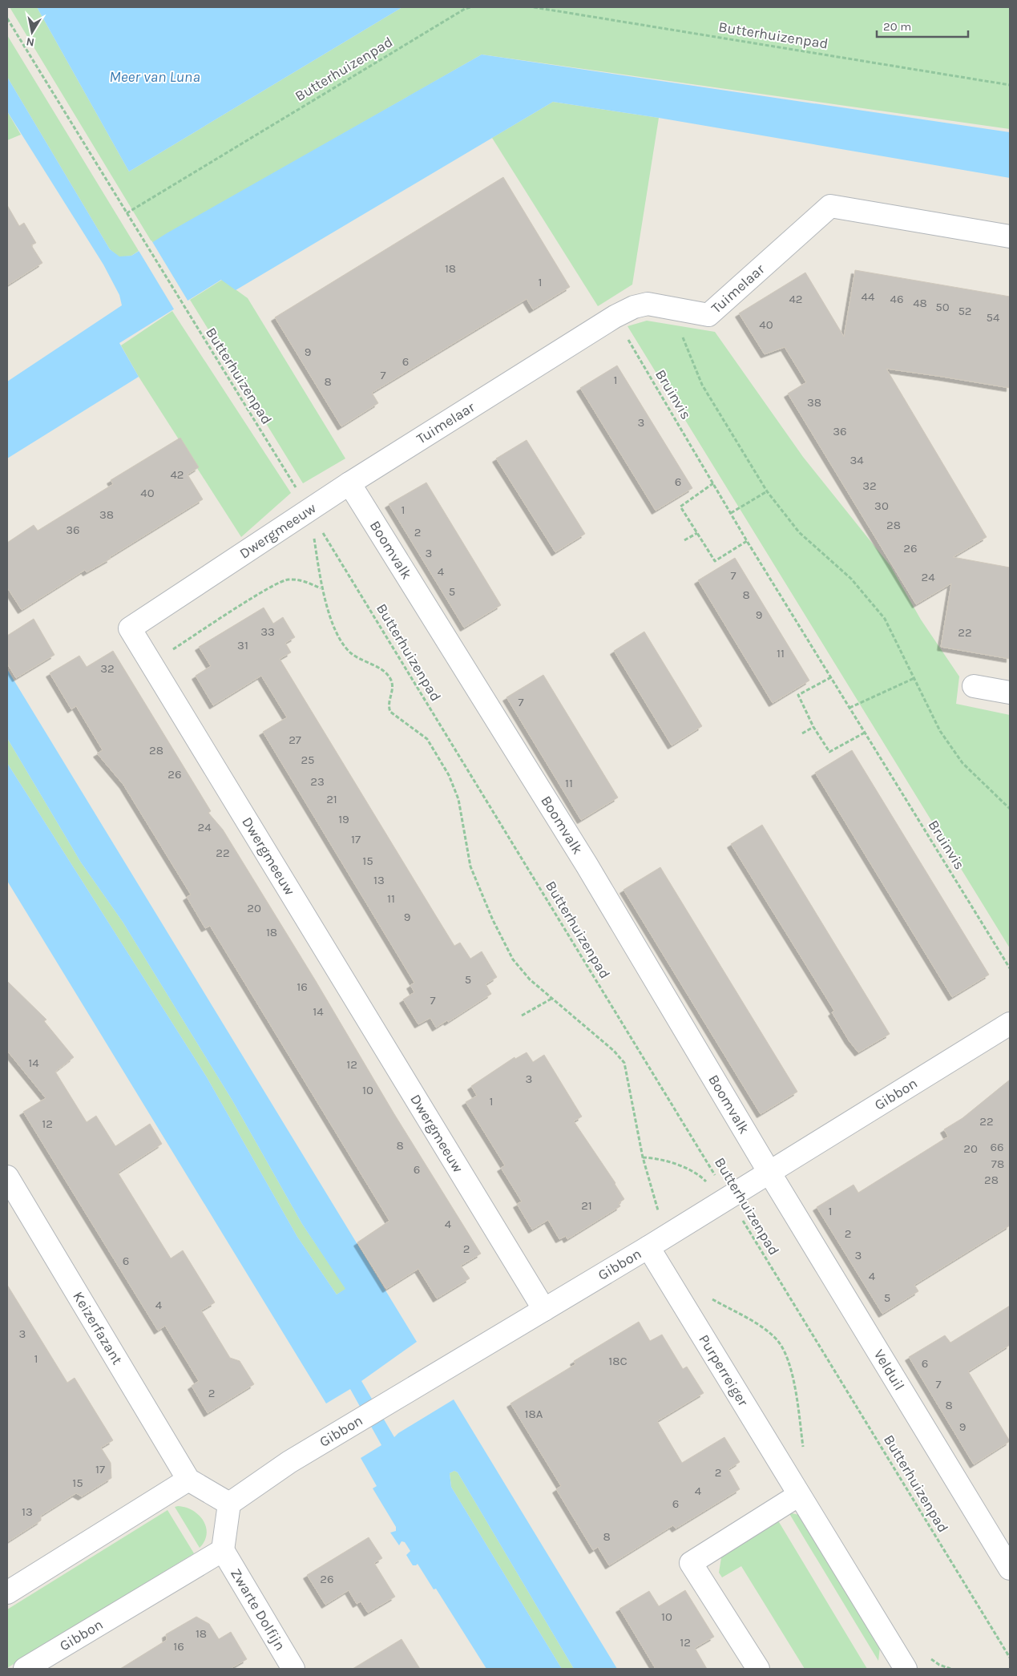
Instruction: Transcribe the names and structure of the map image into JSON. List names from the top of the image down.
{
  "streets": {
    "street": [
      "Tuimelaar",
      "Dwergmeeuw",
      "Boomvalk",
      "Gibbon",
      "Keizerfazant",
      "Velduil",
      "Purperreiger",
      "Zwarte Dolfijn"
    ],
    "path": ["Butterhuizenpad", "Bruinvis"]
  },
  "crossings": [
    ["Butterhuizenpad", "Dwergmeeuw"],
    ["Butterhuizenpad", "Gibbon"],
    ["Tuimelaar", "Bruinvis"],
    ["Tuimelaar", "Dwergmeeuw"],
    ["Tuimelaar", "Boomvalk"],
    ["Dwergmeeuw", "Boomvalk"],
    ["Dwergmeeuw", "Gibbon"],
    ["Boomvalk", "Gibbon"],
    ["Boomvalk", "Velduil"],
    ["Gibbon", "Velduil"],
    ["Gibbon", "Purperreiger"],
    ["Gibbon", "Zwarte Dolfijn"]
  ],
  "water": ["Meer van Luna"],
  "house_numbers": [
    "18",
    "1",
    "44",
    "42",
    "46",
    "48",
    "50",
    "52",
    "54",
    "40",
    "9",
    "6",
    "7",
    "1",
    "8",
    "38",
    "3",
    "36",
    "34",
    "42",
    "6",
    "32",
    "40",
    "30",
    "1",
    "38",
    "28",
    "36",
    "2",
    "26",
    "3",
    "4",
    "7",
    "24",
    "5",
    "8",
    "9",
    "33",
    "22",
    "31",
    "11",
    "32",
    "7",
    "27",
    "28",
    "25",
    "26",
    "23",
    "11",
    "21",
    "19",
    "24",
    "17",
    "22",
    "15",
    "13",
    "11",
    "20",
    "9",
    "18",
    "5",
    "16",
    "7",
    "14",
    "14",
    "12",
    "3",
    "10",
    "1",
    "22",
    "12",
    "8",
    "66",
    "20",
    "78",
    "6",
    "28",
    "21",
    "1",
    "4",
    "2",
    "2",
    "3",
    "6",
    "4",
    "5",
    "4",
    "3",
    "1",
    "18C",
    "6",
    "7",
    "2",
    "8",
    "18A",
    "9",
    "17",
    "2",
    "15",
    "4",
    "6",
    "13",
    "8",
    "26",
    "10",
    "18",
    "12",
    "16"
  ],
  "scale_bar": "20 m",
  "north": "bottom"
}
